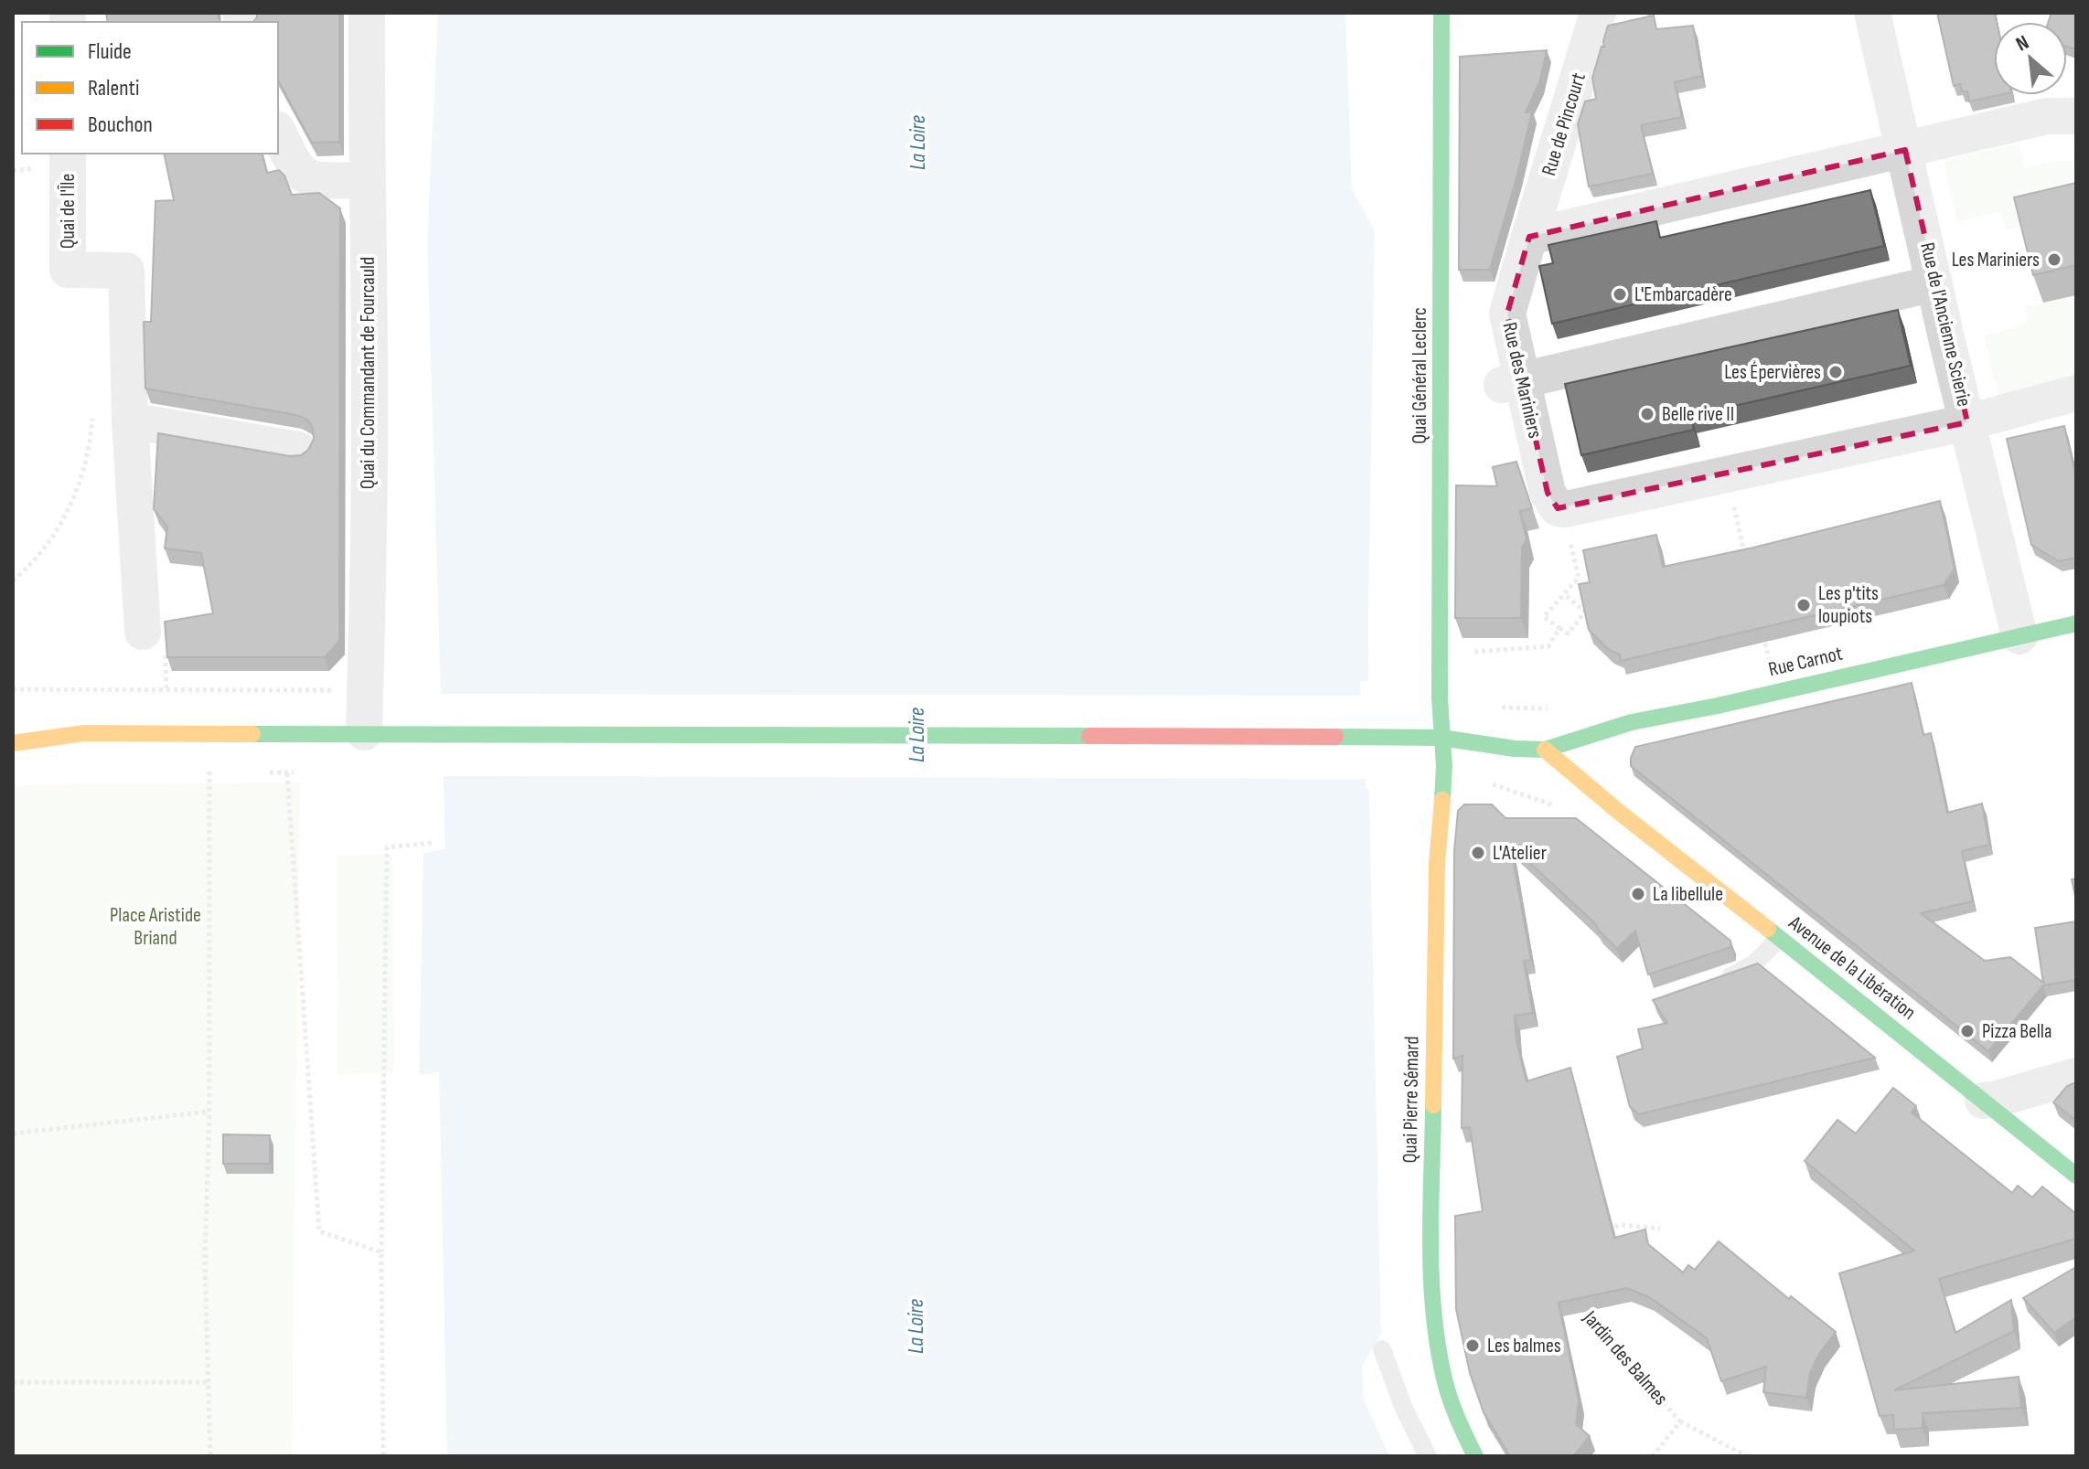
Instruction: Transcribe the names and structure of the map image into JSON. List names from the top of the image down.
{
  "streets": {
    "street": [
      "Rue de Pincourt",
      "Quai de l'Île",
      "Rue de l'Ancienne Scierie",
      "Quai du Commandant de Fourcauld",
      "Quai Général Leclerc",
      "Rue des Mariniers",
      "Rue Carnot",
      "Avenue de la Libération",
      "Quai Pierre Sémard"
    ],
    "path": ["Jardin des Balmes"]
  },
  "crossings": [
    ["Rue de Pincourt", "Rue des Mariniers"],
    ["Rue de l'Ancienne Scierie", "Rue Carnot"],
    ["Quai Général Leclerc", "Quai Pierre Sémard"],
    ["Rue Carnot", "Avenue de la Libération"]
  ],
  "water": ["La Loire"],
  "parks": ["Place Aristide Briand"],
  "places": [
    "Les Mariniers",
    "L'Embarcadère",
    "Les Épervières",
    "Belle rive II",
    "Les p'tits loupiots",
    "L'Atelier",
    "La libellule",
    "Pizza Bella",
    "Les balmes"
  ],
  "legend": ["Fluide", "Ralenti", "Bouchon"],
  "north": "top left"
}
